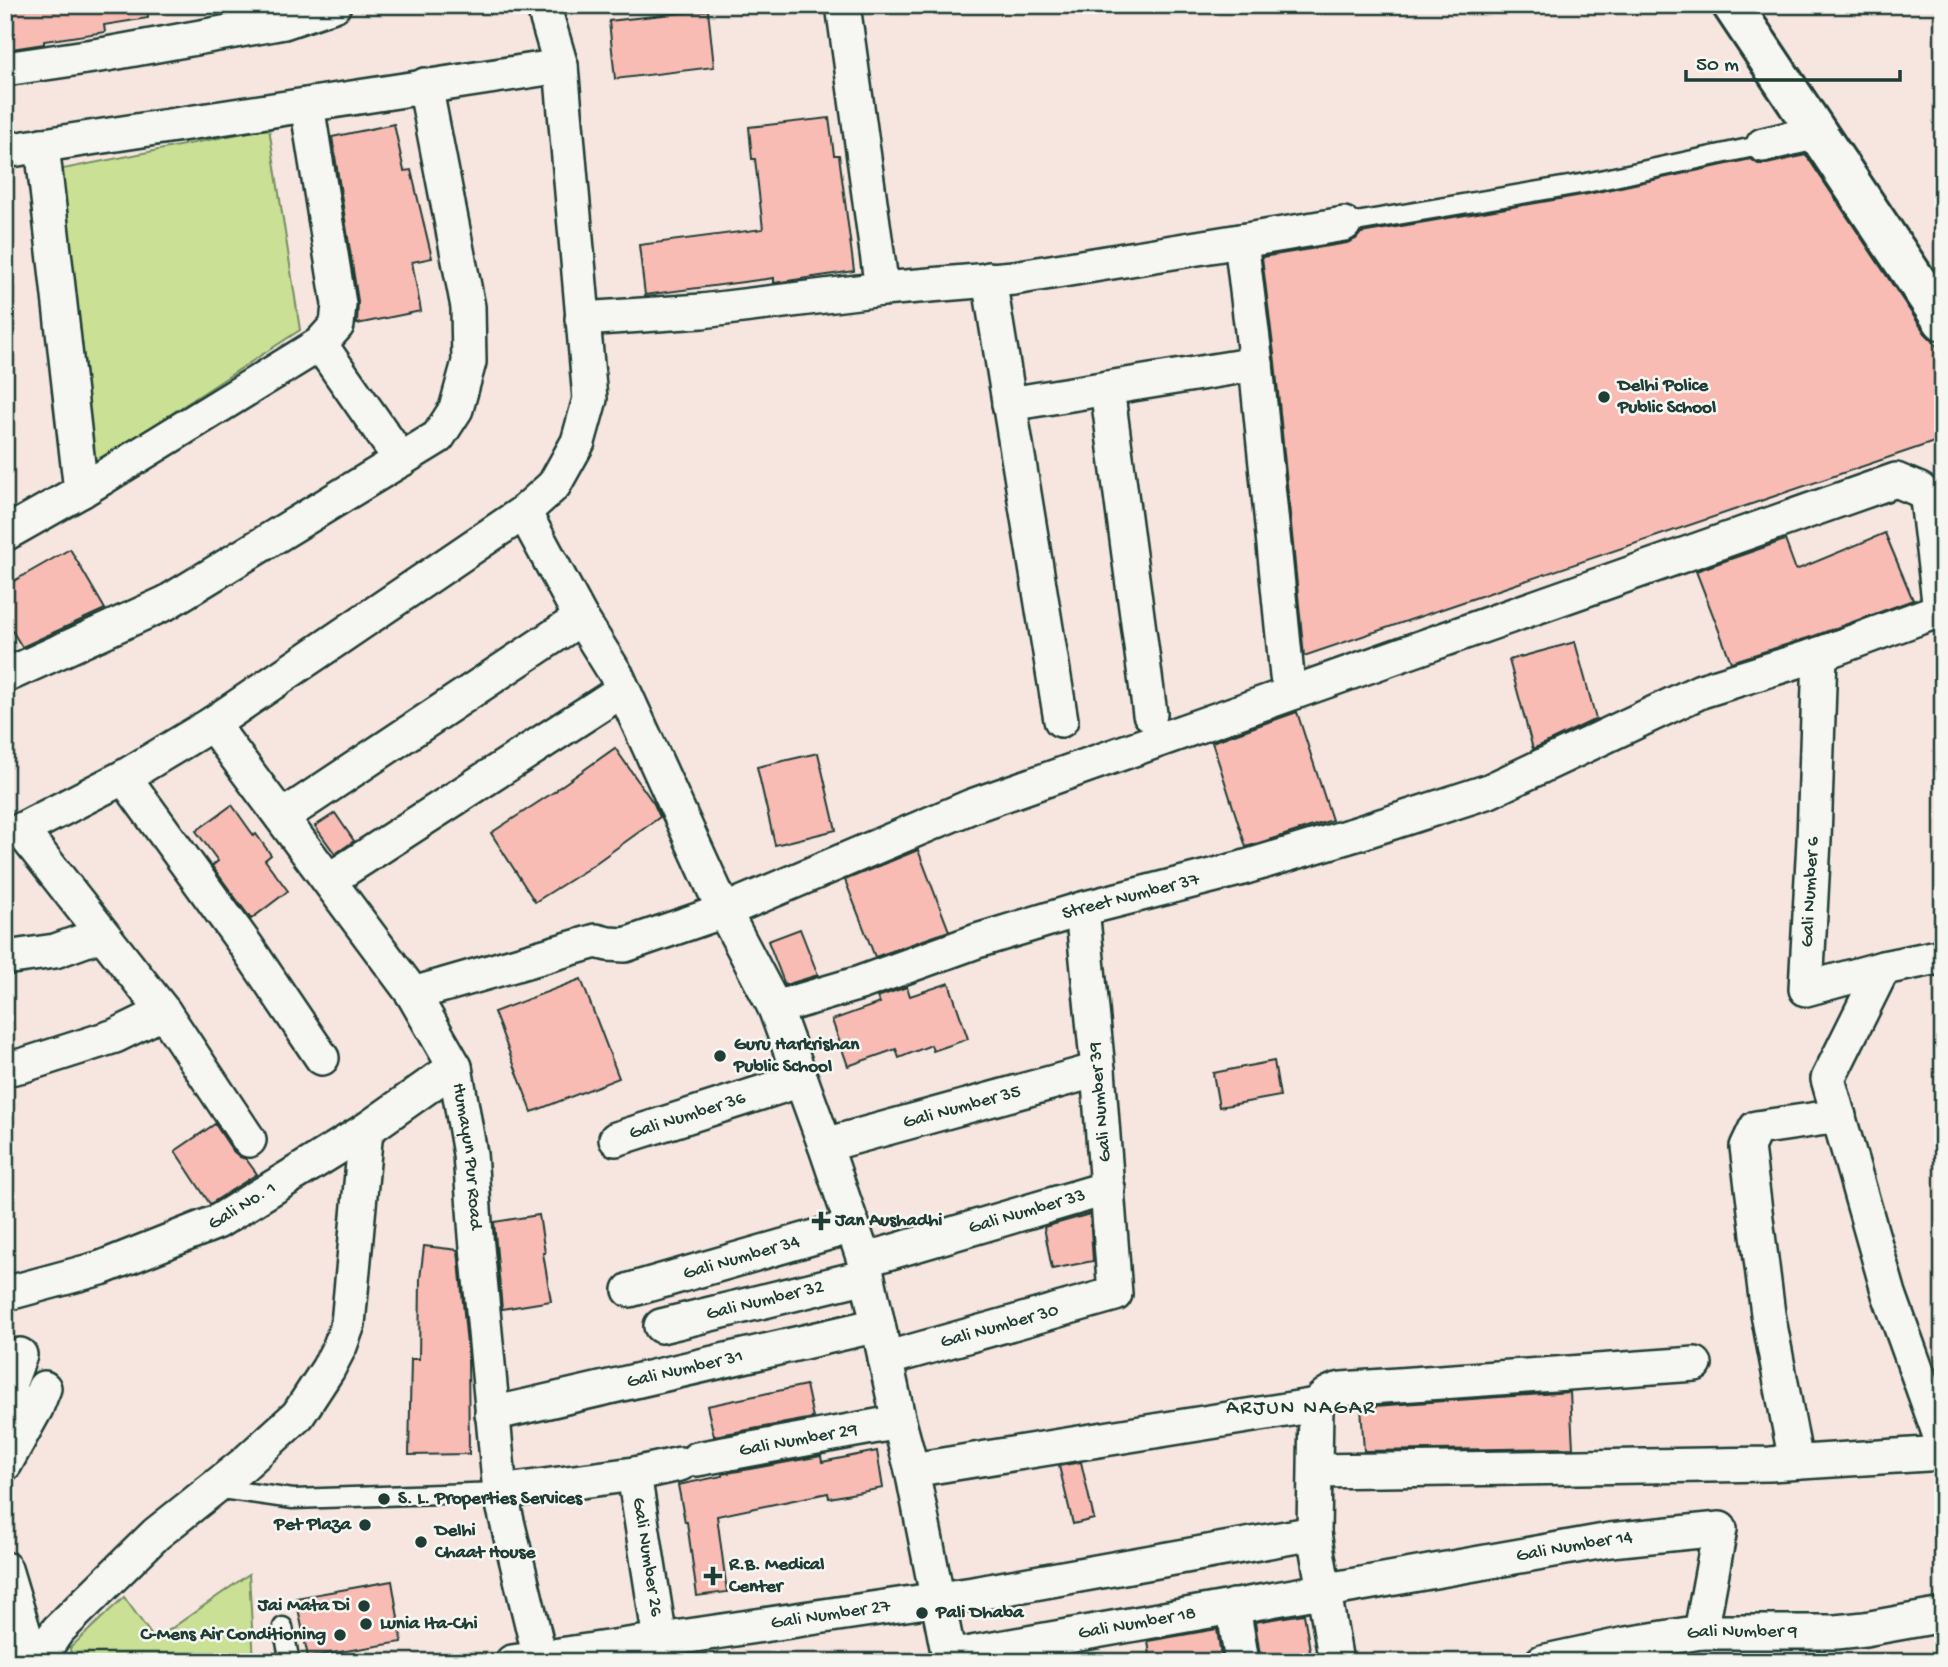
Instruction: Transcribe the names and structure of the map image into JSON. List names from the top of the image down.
{
  "streets": {
    "street": [
      "Gali Number 6",
      "Street Number 37",
      "Gali Number 39",
      "Gali Number 35",
      "Gali Number 36",
      "Humayun Pur Road",
      "Gali No. 1",
      "Gali Number 33",
      "Gali Number 34",
      "Gali Number 32",
      "Gali Number 30",
      "Gali Number 31",
      "Gali Number 29",
      "Gali Number 14",
      "Gali Number 26",
      "Gali Number 27",
      "Gali Number 18",
      "Gali Number 9"
    ]
  },
  "crossings": [
    ["Gali Number 6", "Street Number 37"],
    ["Street Number 37", "Gali Number 39"],
    ["Gali Number 39", "Gali Number 35"],
    ["Gali Number 39", "Gali Number 33"],
    ["Gali Number 39", "Gali Number 30"],
    ["Humayun Pur Road", "Gali No. 1"],
    ["Humayun Pur Road", "Gali Number 31"],
    ["Humayun Pur Road", "Gali Number 26"],
    ["Humayun Pur Road", "Gali Number 27"],
    ["Gali Number 33", "Gali Number 32"],
    ["Gali Number 29", "Gali Number 26"],
    ["Gali Number 14", "Gali Number 18"],
    ["Gali Number 14", "Gali Number 9"],
    ["Gali Number 26", "Gali Number 27"]
  ],
  "districts": ["ARJUN NAGAR"],
  "places": {
    "other": [
      "Delhi Police Public School",
      "Guru Harkrishan Public School",
      "S. L. Properties Services",
      "Pet Plaza",
      "Delhi Chaat House",
      "Jai Mata Di",
      "Pali Dhaba",
      "Lunia Ita-Chi",
      "C-Mens Air Conditioning"
    ],
    "health": ["Jan Aushadhi", "R.B. Medical Center"]
  },
  "scale_bar": "50 m"
}
